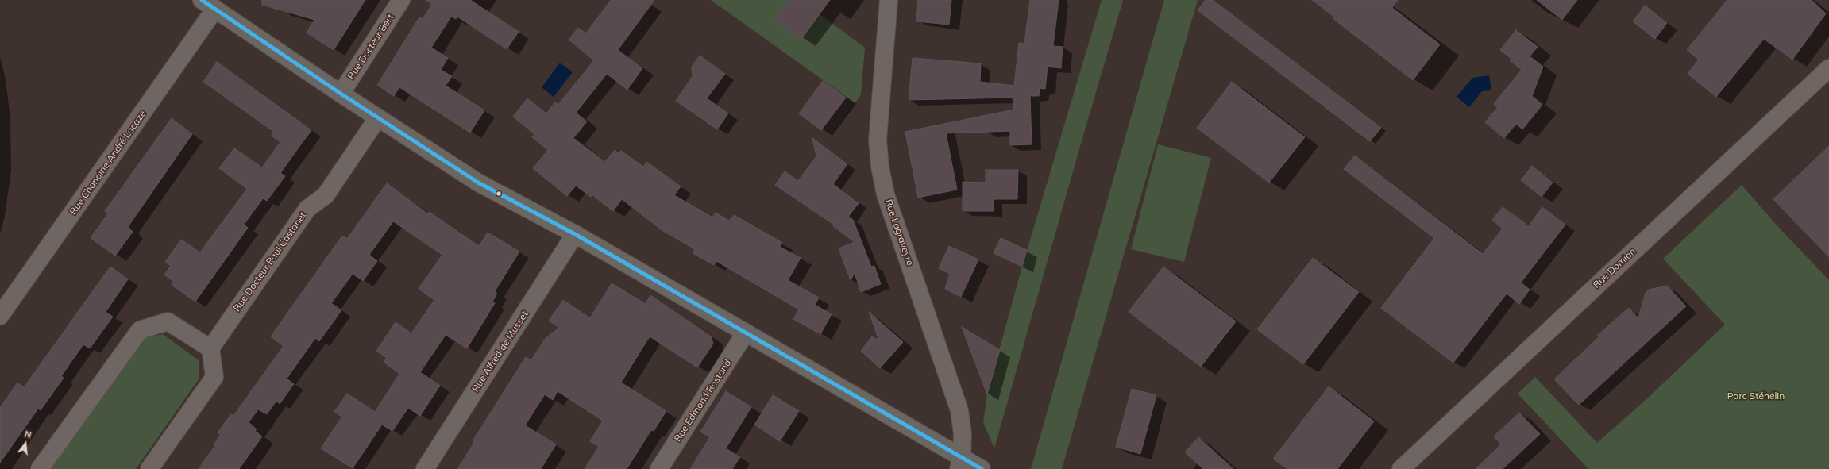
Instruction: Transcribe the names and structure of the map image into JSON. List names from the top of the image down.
{
  "streets": {
    "street": [
      "Rue Docteur Bert",
      "Rue Chanoine André Lacaze",
      "Rue Lagraveyre",
      "Rue Docteur Paul Castanet",
      "Rue Domion",
      "Rue Alfred de Musset",
      "Rue Edmond Rostand"
    ]
  },
  "parks": ["Parc Stéhélin"],
  "north": "top"
}
